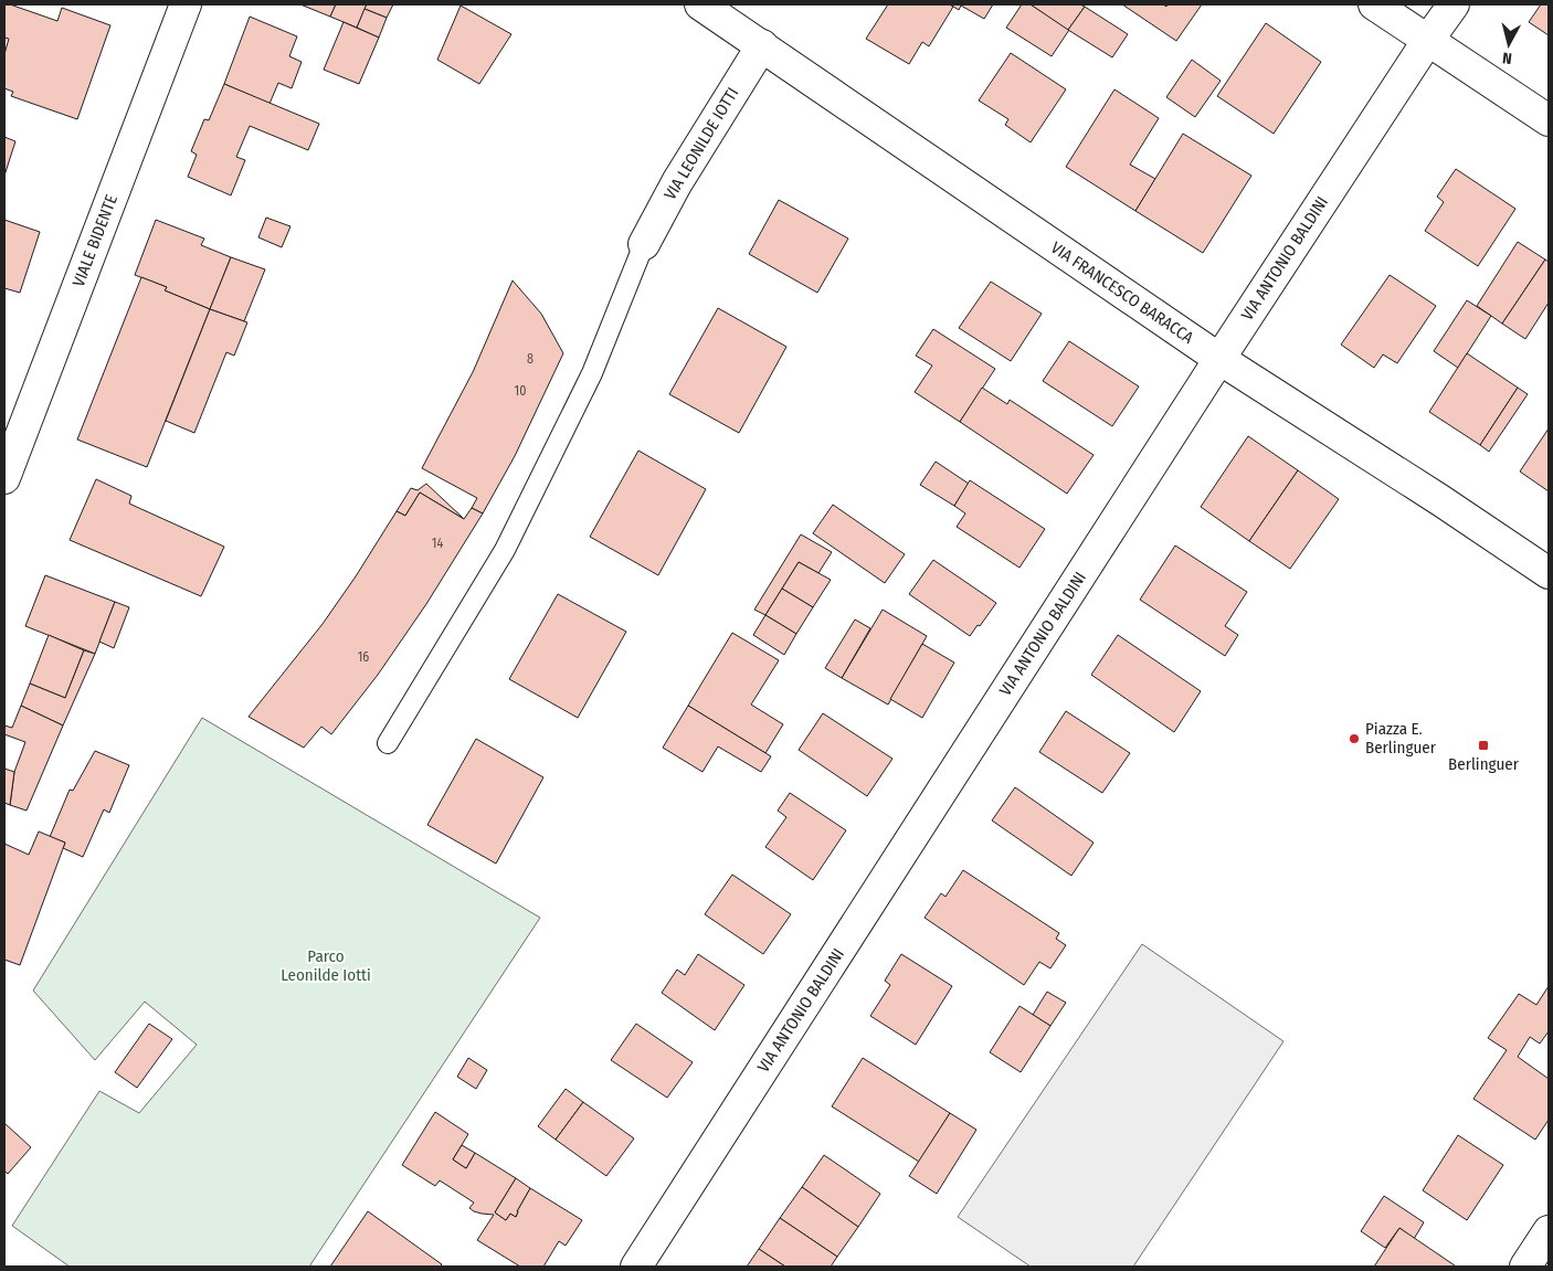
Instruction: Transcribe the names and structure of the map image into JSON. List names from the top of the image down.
{
  "streets": {
    "street": [
      "VIA LEONILDE IOTTI",
      "VIALE BIDENTE",
      "VIA ANTONIO BALDINI",
      "VIA FRANCESCO BARACCA"
    ]
  },
  "crossings": [
    ["VIA LEONILDE IOTTI", "VIA FRANCESCO BARACCA"],
    ["VIA ANTONIO BALDINI", "VIA FRANCESCO BARACCA"]
  ],
  "parks": ["Parco Leonilde Iotti"],
  "places": {
    "other": ["Piazza E. Berlinguer"],
    "transit": ["Berlinguer"]
  },
  "house_numbers": [
    "8",
    "10",
    "14",
    "16"
  ],
  "north": "bottom"
}
